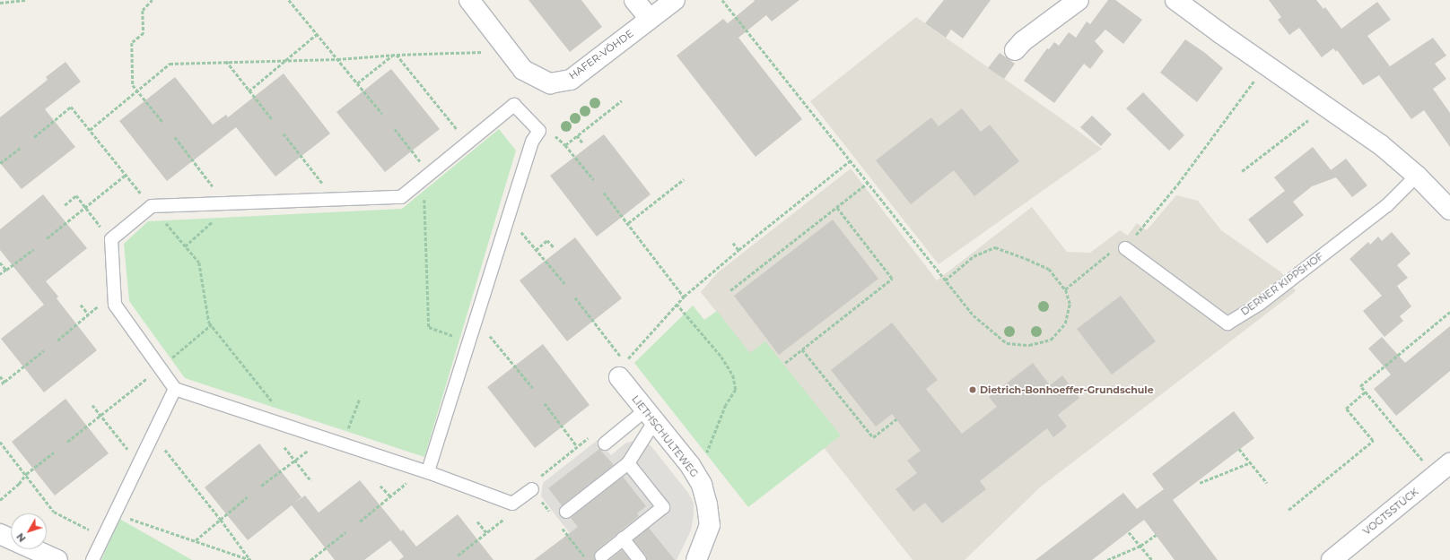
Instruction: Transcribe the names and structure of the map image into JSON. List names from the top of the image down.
{
  "streets": {
    "street": ["HAFER-VÖHDE", "LIETHSCHULTEWEG", "VOGTSSTÜCK"],
    "lane": ["DERNER KIPPSHOF"]
  },
  "places": ["Dietrich-Bonhoeffer-Grundschule"],
  "north": "bottom left"
}
